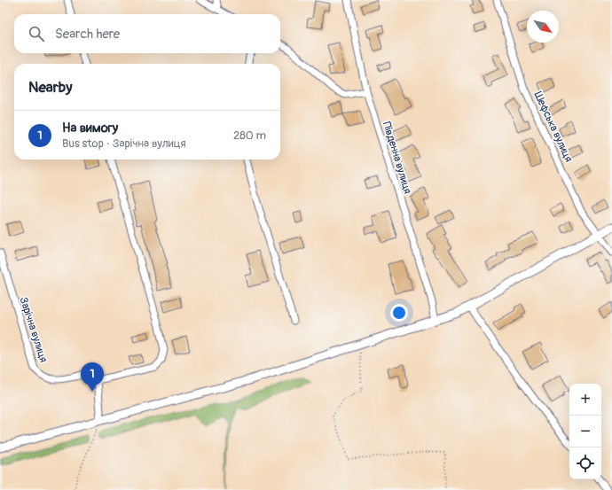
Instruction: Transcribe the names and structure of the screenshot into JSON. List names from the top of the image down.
{
  "streets": {
    "street": ["Шефська вулиця", "Південна вулиця", "Зарічна вулиця"]
  },
  "north": "bottom right",
  "page": {
    "search": "Search here",
    "heading": "Nearby",
    "list": [
      {
        "mark": "1",
        "name": "На вимогу",
        "note": "Bus stop · Зарічна вулиця",
        "value": "280 m"
      }
    ],
    "pins": "1",
    "map_buttons": ["+", "−"]
  }
}
